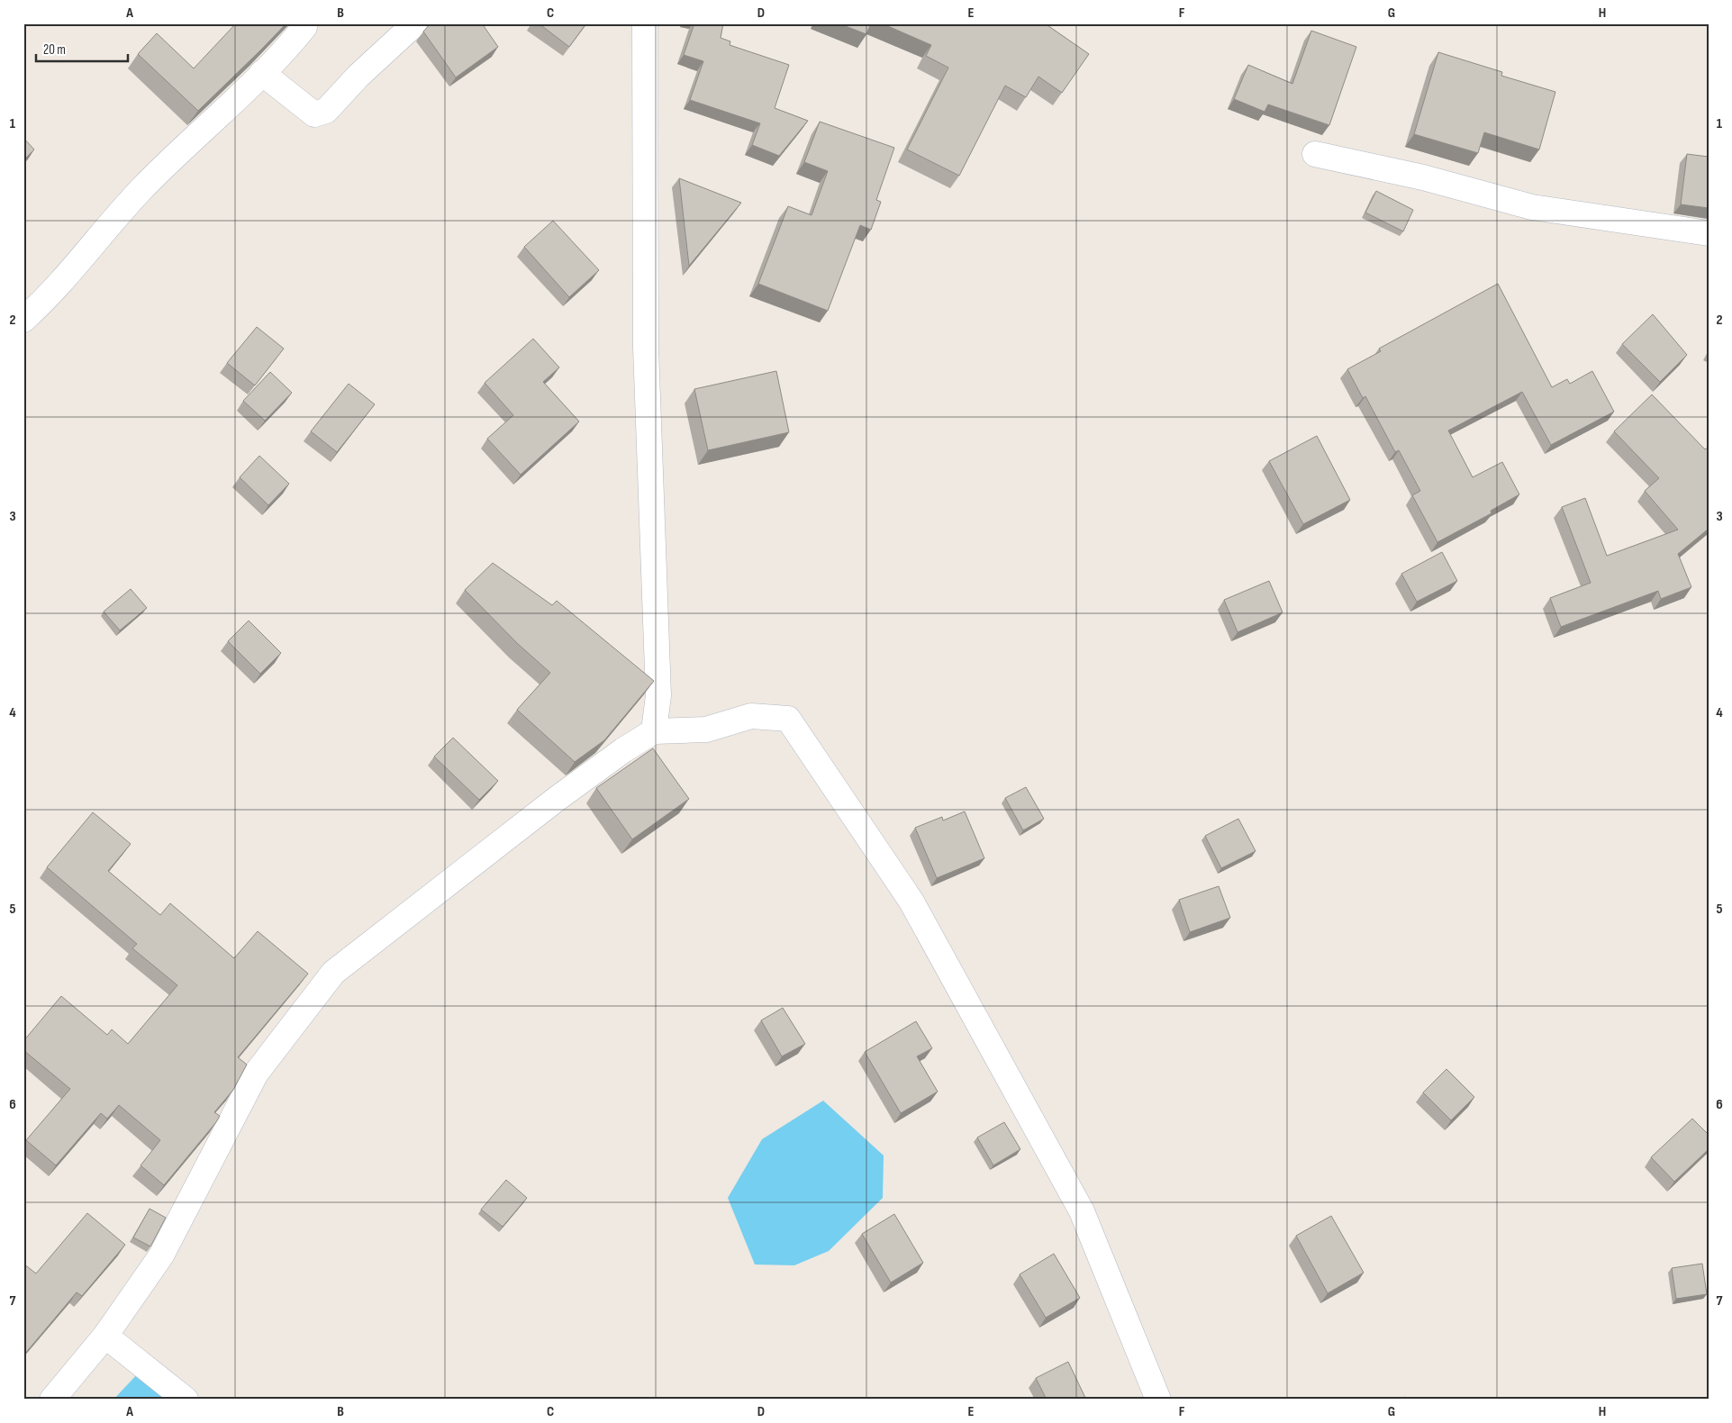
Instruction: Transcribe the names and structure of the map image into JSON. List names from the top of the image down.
{
  "scale_bar": "20 m",
  "grid": {
    "columns": [
      "A",
      "B",
      "C",
      "D",
      "E",
      "F",
      "G",
      "H"
    ],
    "rows": [
      "1",
      "2",
      "3",
      "4",
      "5",
      "6",
      "7"
    ]
  }
}
